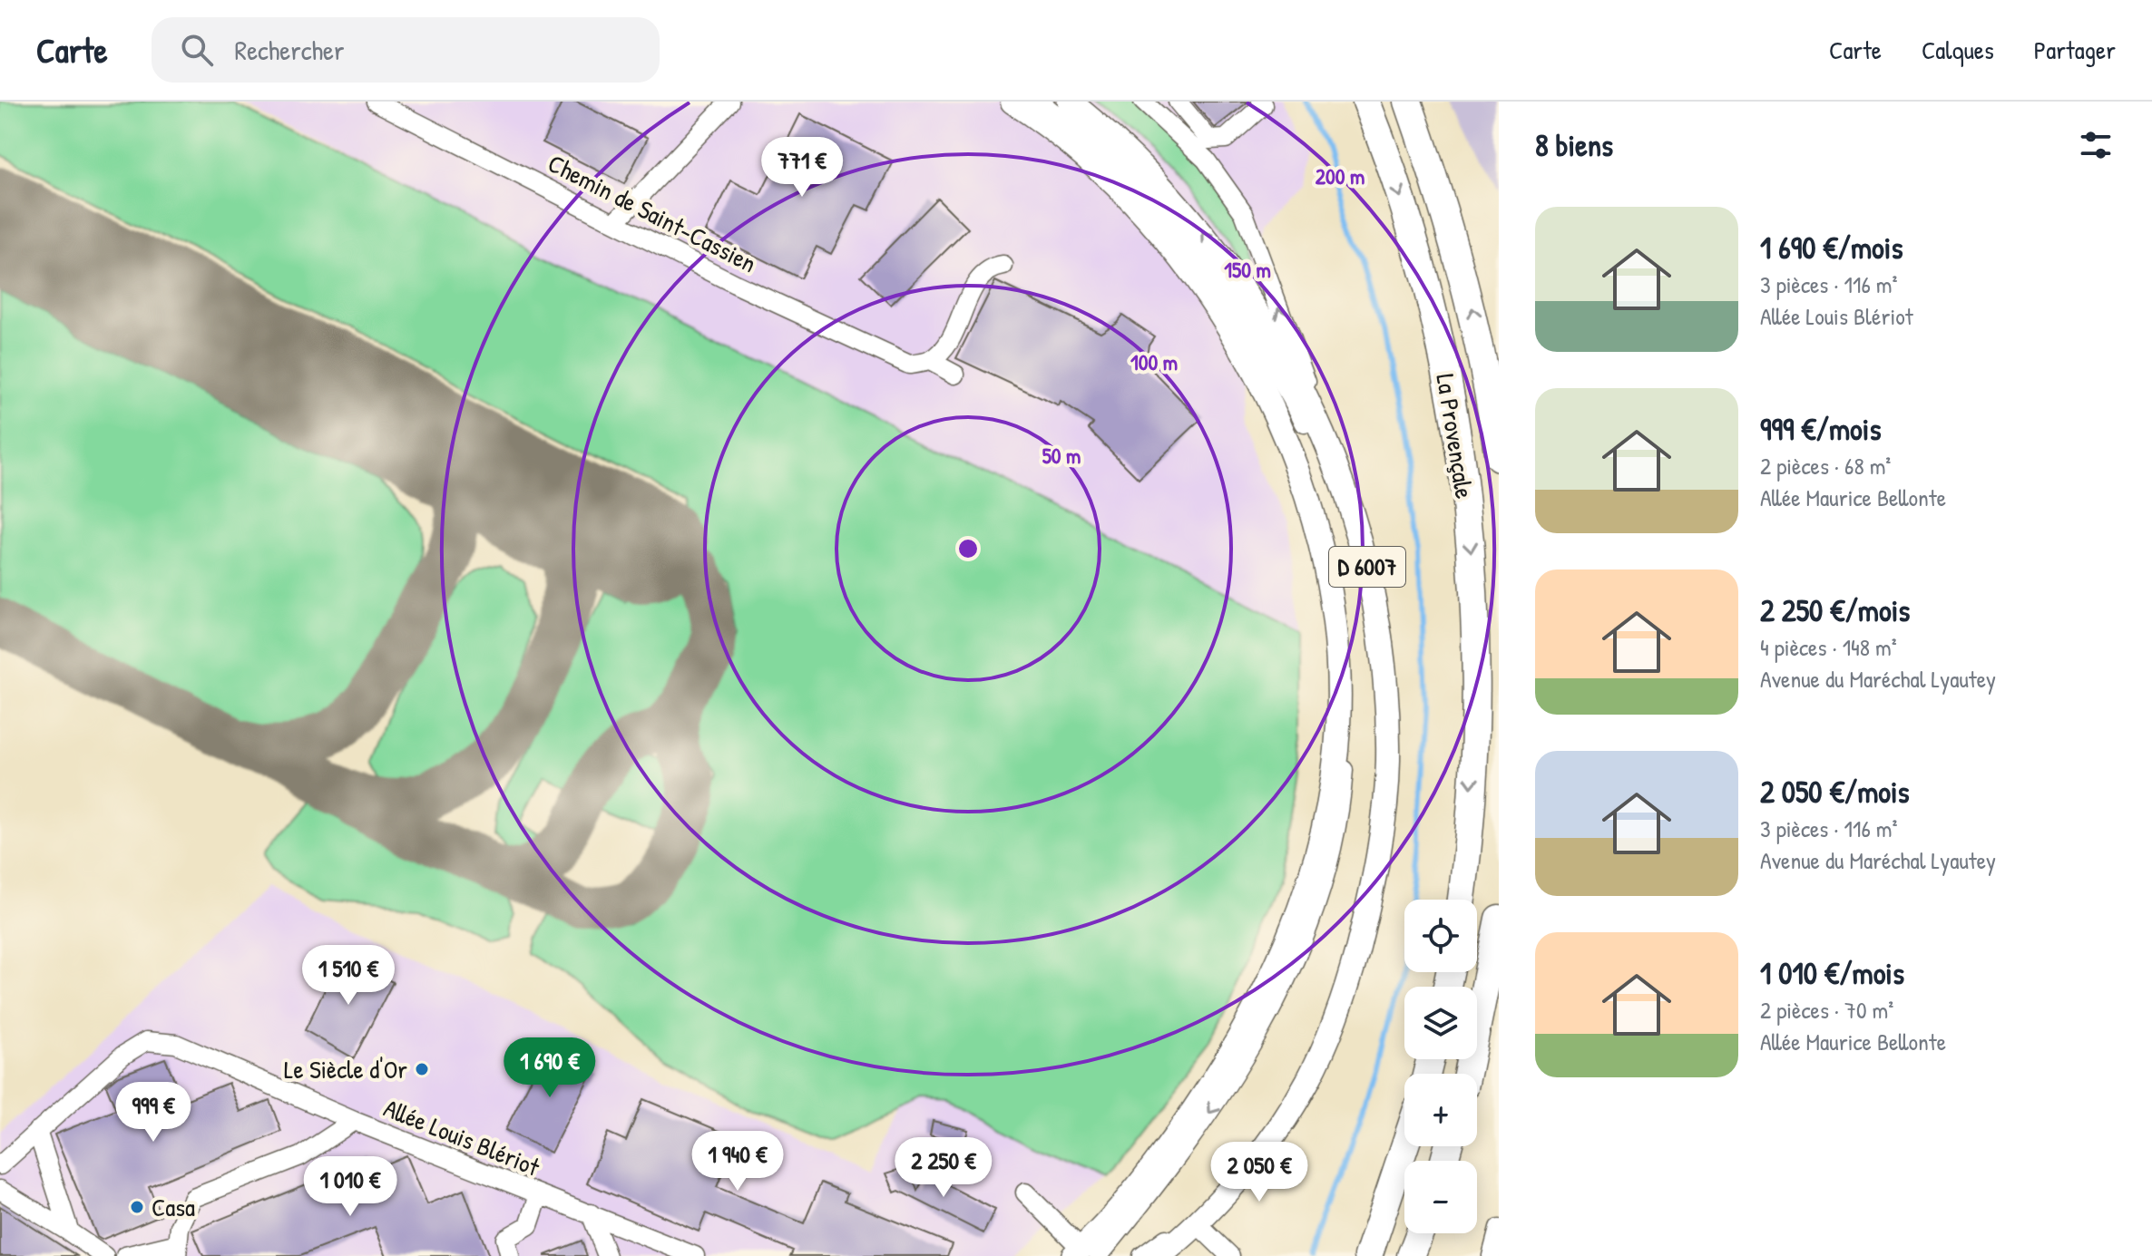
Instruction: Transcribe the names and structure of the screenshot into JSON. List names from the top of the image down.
{
  "streets": {
    "highway": ["La Provençale"],
    "main road": ["D 6007"],
    "street": ["Chemin de Saint-Cassien", "Allée Louis Blériot"]
  },
  "places": ["Le Siècle d'Or", "Casa"],
  "page": {
    "header": "Carte",
    "search": "Rechercher",
    "nav": ["Carte", "Calques", "Partager"],
    "heading": "8 biens",
    "price": [
      "771 €",
      "1 510 €",
      "1 690 €",
      "999 €",
      "1 940 €",
      "2 250 €",
      "2 050 €",
      "1 010 €"
    ],
    "list": [
      {
        "name": "1 690 €/mois",
        "note": "3 pièces · 116 m² · Allée Louis Blériot"
      },
      {
        "name": "999 €/mois",
        "note": "2 pièces · 68 m² · Allée Maurice Bellonte"
      },
      {
        "name": "2 250 €/mois",
        "note": "4 pièces · 148 m² · Avenue du Maréchal Lyautey"
      },
      {
        "name": "2 050 €/mois",
        "note": "3 pièces · 116 m² · Avenue du Maréchal Lyautey"
      },
      {
        "name": "1 010 €/mois",
        "note": "2 pièces · 70 m² · Allée Maurice Bellonte"
      }
    ],
    "map_buttons": ["+", "−"]
  },
  "rings": [
    "200 m",
    "150 m",
    "100 m",
    "50 m"
  ]
}
